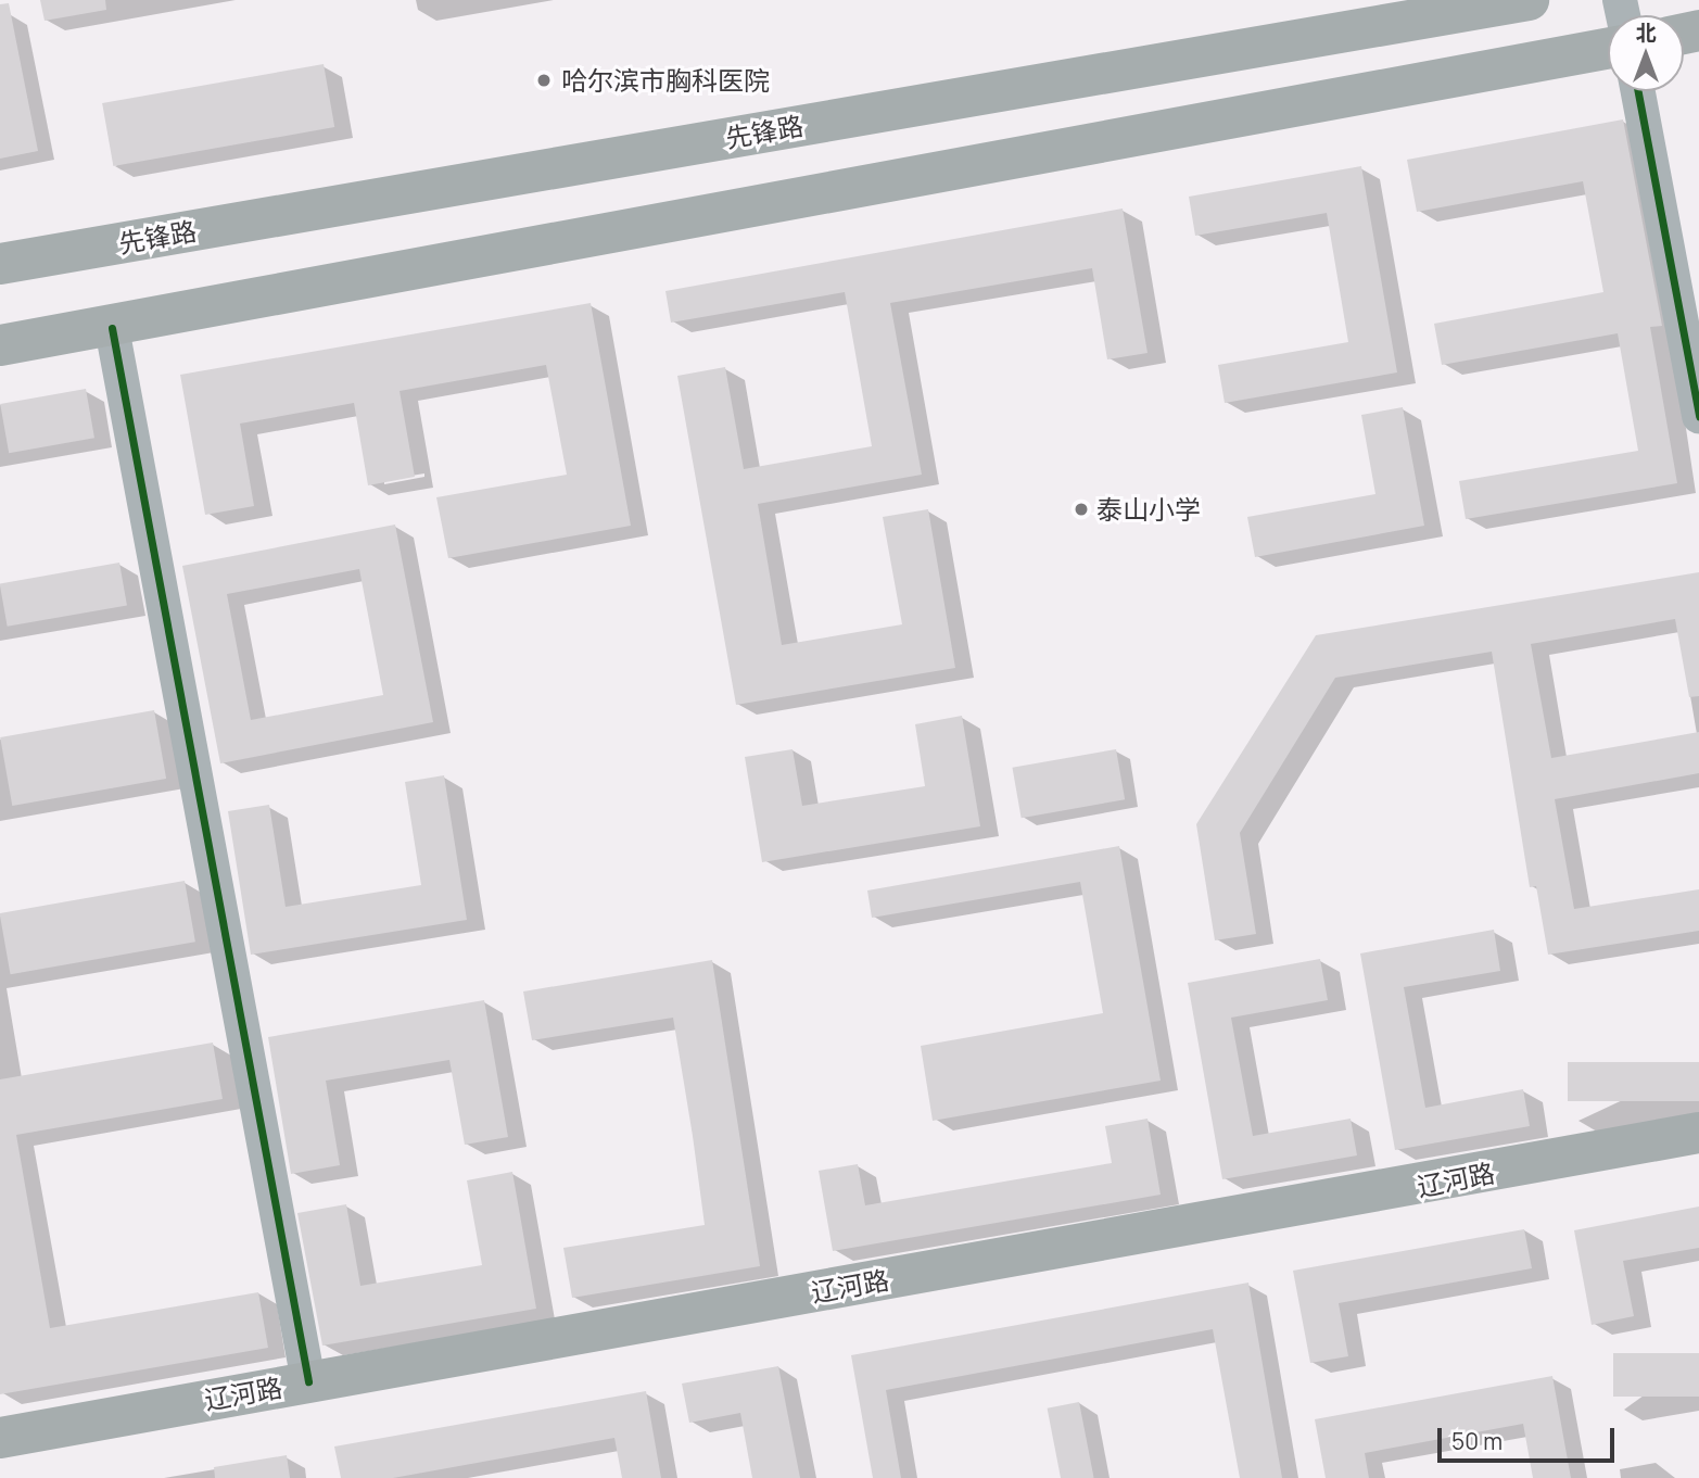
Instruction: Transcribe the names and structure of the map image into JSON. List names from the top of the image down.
{
  "streets": {
    "main road": ["先锋路", "辽河路"]
  },
  "places": ["哈尔滨市胸科医院", "泰山小学"],
  "scale_bar": "50 m",
  "north": "top"
}
